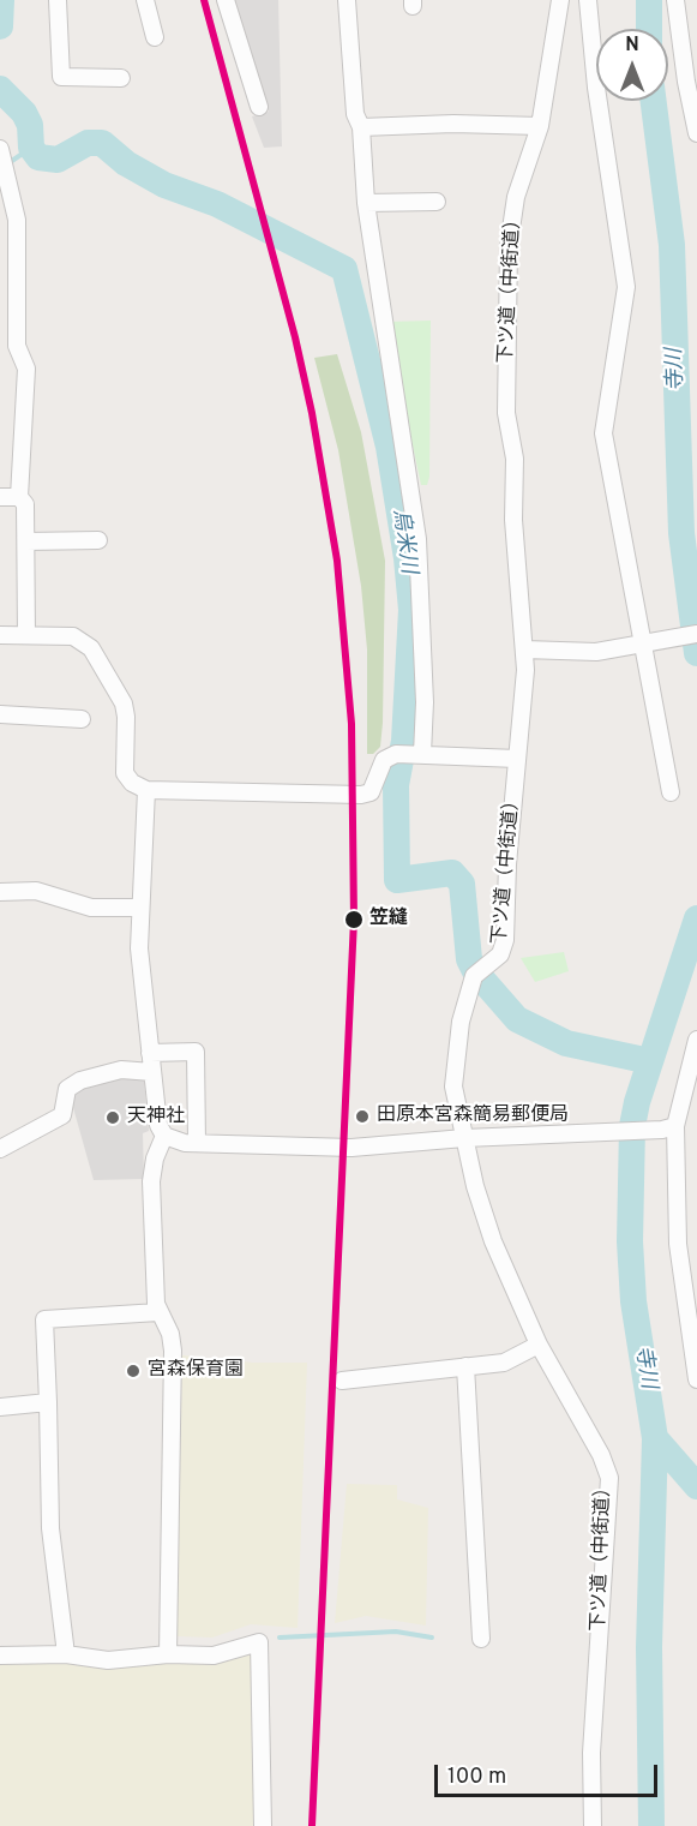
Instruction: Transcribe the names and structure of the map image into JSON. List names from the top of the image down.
{
  "streets": {
    "street": ["下ツ道（中街道）"]
  },
  "water": ["寺川", "烏米川"],
  "places": [
    "笠縫",
    "田原本宮森簡易郵便局",
    "天神社",
    "宮森保育園"
  ],
  "scale_bar": "100 m",
  "north": "top"
}
